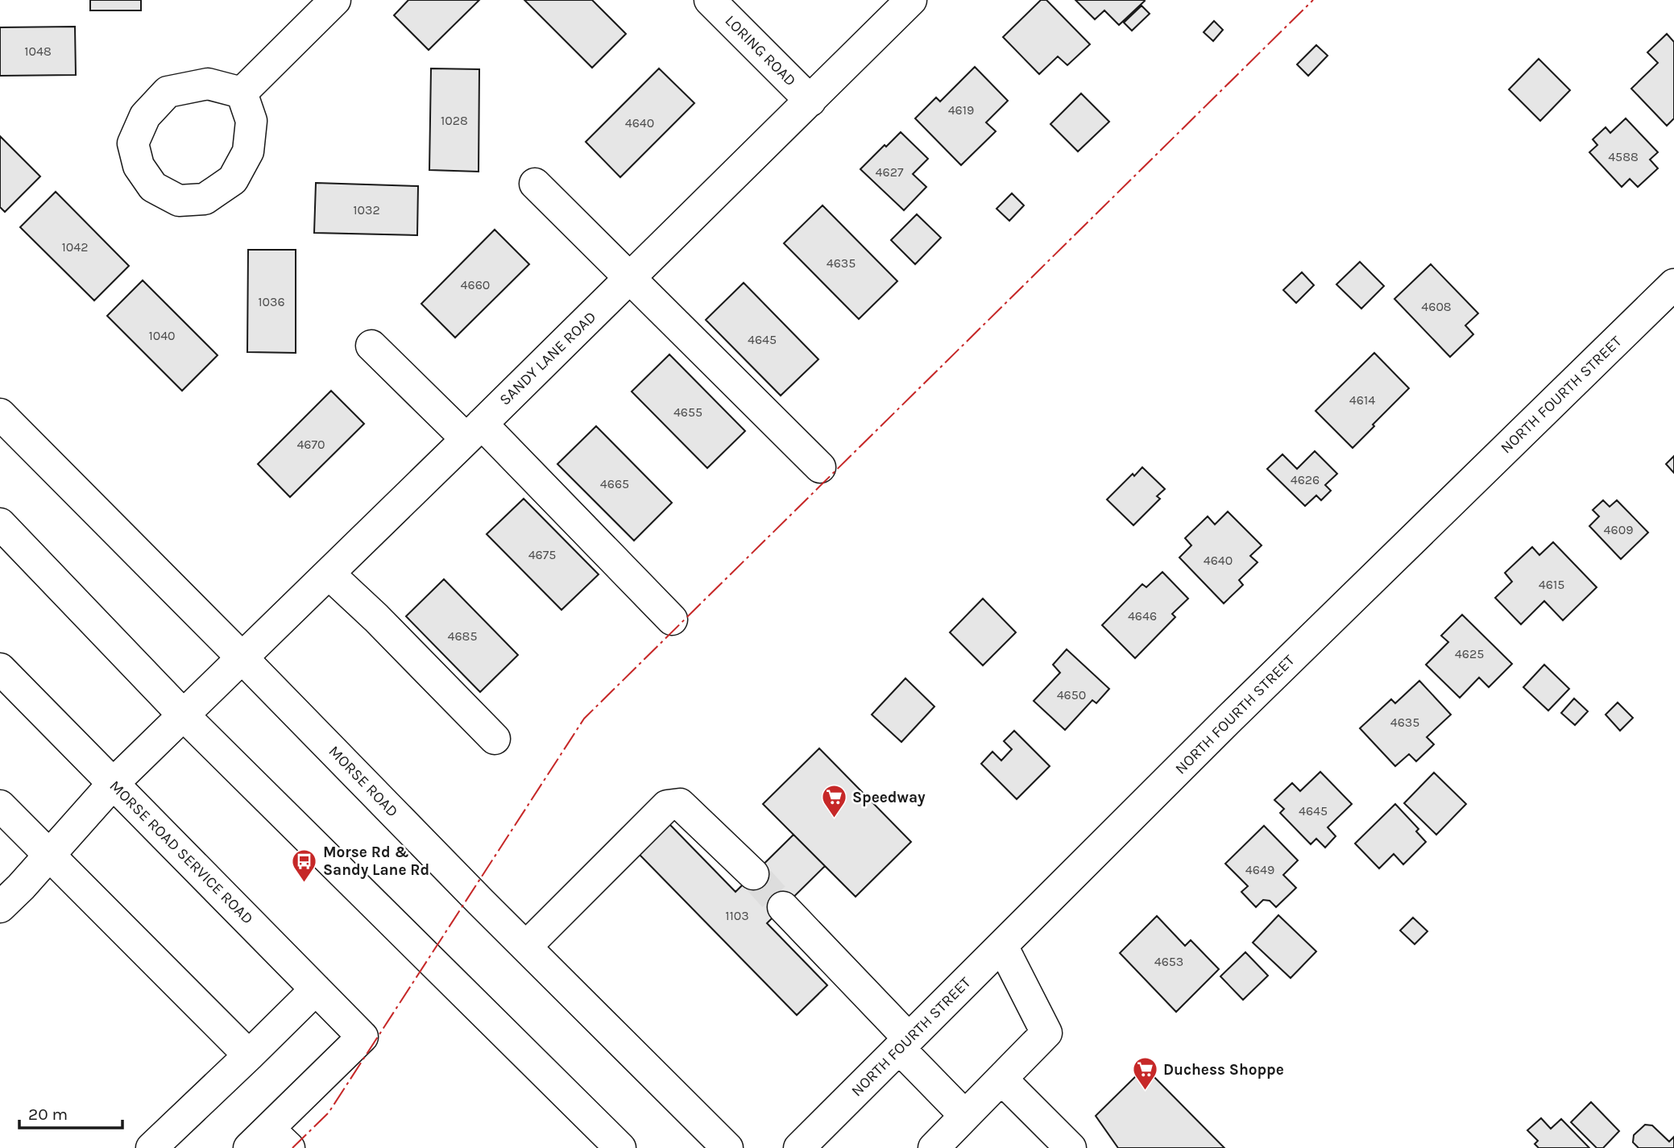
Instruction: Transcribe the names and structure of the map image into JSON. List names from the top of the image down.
{
  "streets": {
    "street": [
      "LORING ROAD",
      "SANDY LANE ROAD",
      "NORTH FOURTH STREET",
      "MORSE ROAD",
      "MORSE ROAD SERVICE ROAD"
    ]
  },
  "crossings": [
    ["LORING ROAD", "SANDY LANE ROAD"],
    ["SANDY LANE ROAD", "MORSE ROAD"],
    ["SANDY LANE ROAD", "MORSE ROAD SERVICE ROAD"]
  ],
  "places": {
    "supermarket": ["Speedway", "Duchess Shoppe"],
    "bus stop": ["Morse Rd & Sandy Lane Rd"]
  },
  "house_numbers": [
    "1048",
    "4619",
    "1028",
    "4640",
    "4588",
    "4627",
    "1032",
    "1042",
    "4635",
    "4660",
    "1036",
    "4608",
    "1040",
    "4645",
    "4614",
    "4655",
    "4670",
    "4626",
    "4665",
    "4609",
    "4675",
    "4640",
    "4615",
    "4646",
    "4685",
    "4625",
    "4650",
    "4635",
    "4645",
    "4649",
    "1103",
    "4653"
  ],
  "scale_bar": "20 m"
}
